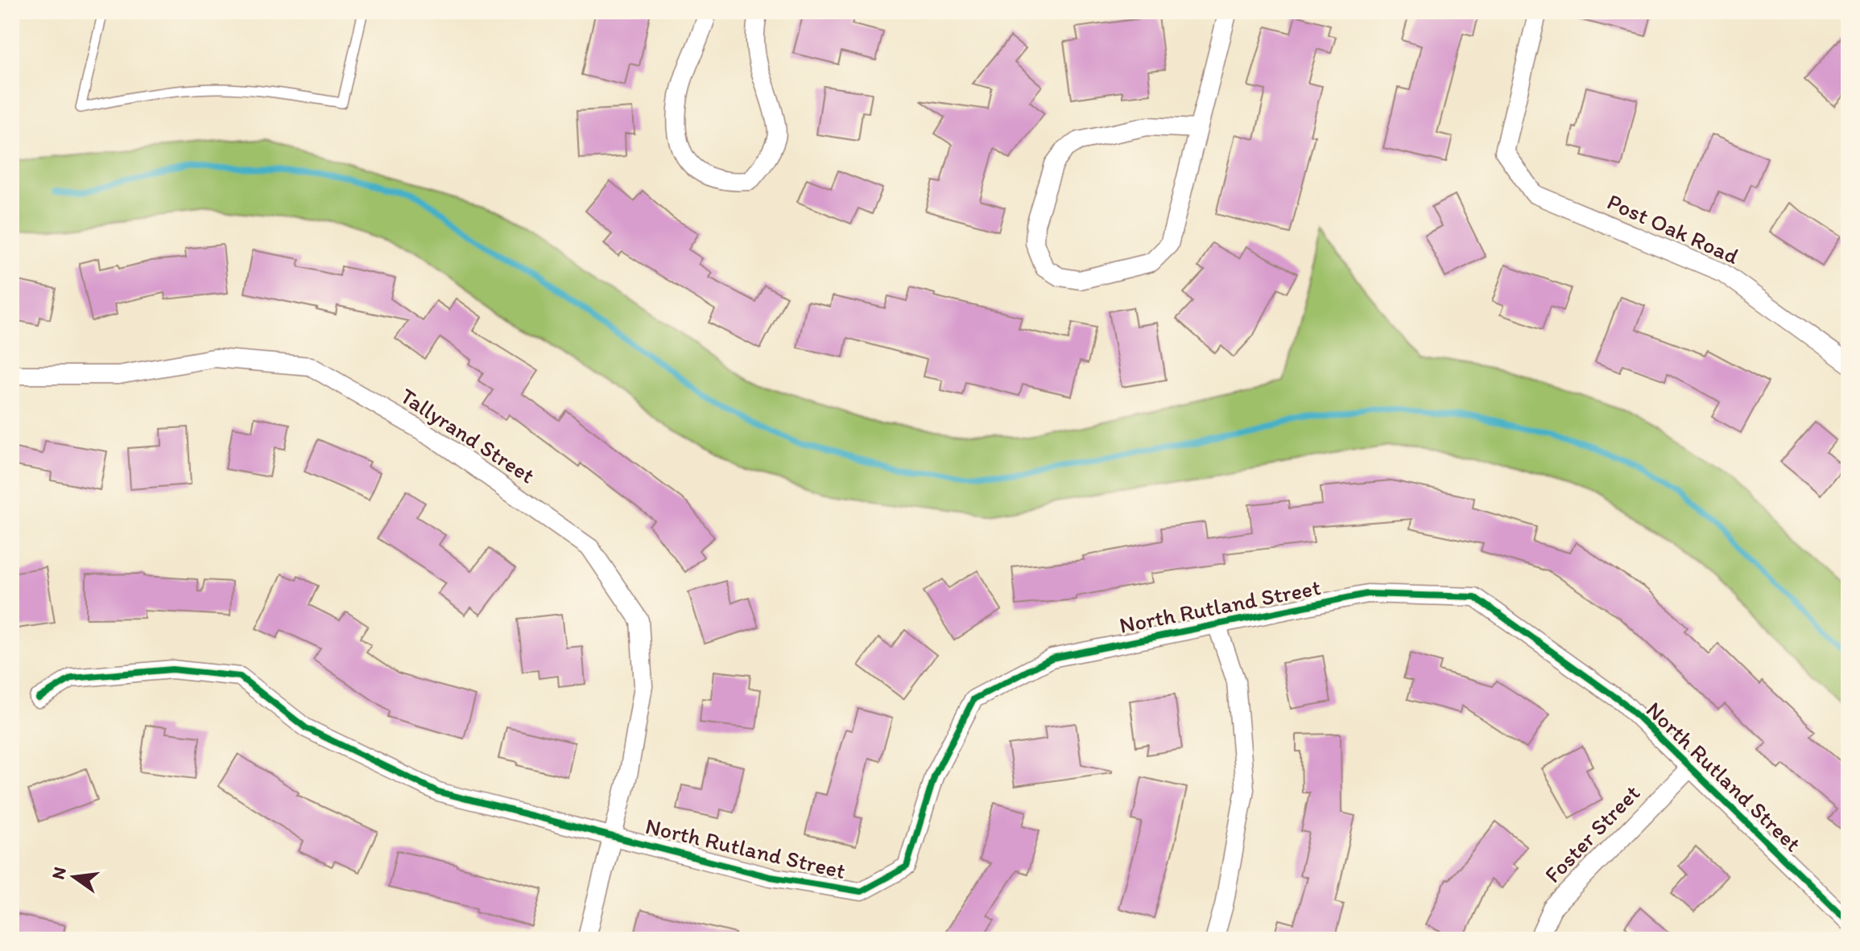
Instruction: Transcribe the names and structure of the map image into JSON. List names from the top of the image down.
{
  "streets": {
    "street": [
      "Post Oak Road",
      "Tallyrand Street",
      "North Rutland Street",
      "Foster Street"
    ]
  },
  "crossings": [
    ["Tallyrand Street", "North Rutland Street"],
    ["North Rutland Street", "Foster Street"]
  ],
  "north": "left"
}
